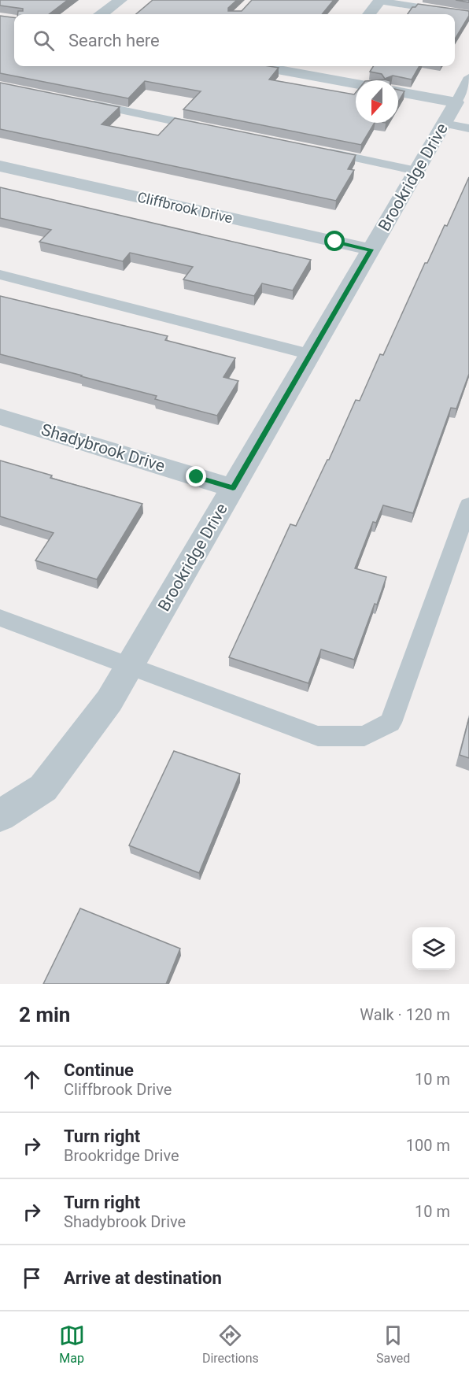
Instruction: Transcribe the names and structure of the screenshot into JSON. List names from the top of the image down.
{
  "streets": {
    "street": ["Brookridge Drive", "Cliffbrook Drive", "Shadybrook Drive"]
  },
  "crossings": [
    ["Brookridge Drive", "Cliffbrook Drive"],
    ["Brookridge Drive", "Shadybrook Drive"]
  ],
  "north": "bottom",
  "page": {
    "search": "Search here",
    "heading": ["2 min", "Walk · 120 m"],
    "list": [
      ["Continue", "Cliffbrook Drive", "10 m"],
      ["Turn right", "Brookridge Drive", "100 m"],
      ["Turn right", "Shadybrook Drive", "10 m"],
      "Arrive at destination"
    ],
    "nav": ["Map", "Directions", "Saved"]
  }
}
